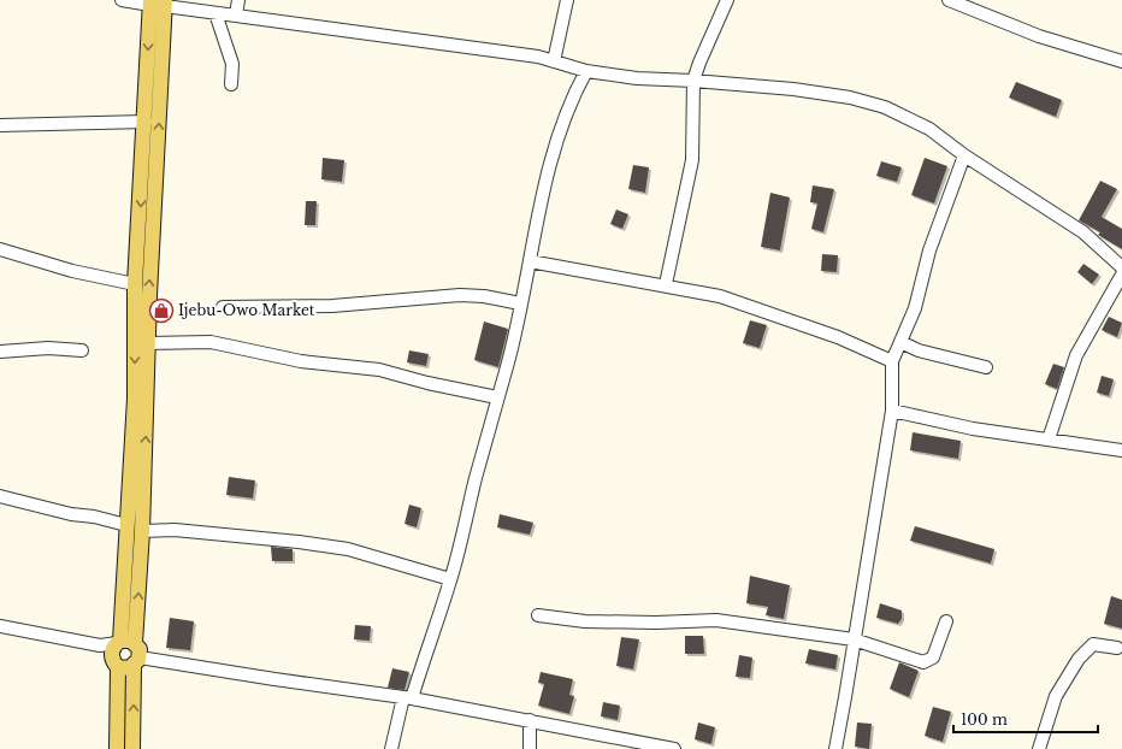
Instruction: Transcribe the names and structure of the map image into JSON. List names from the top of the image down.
{
  "places": {
    "shop": ["Ijebu-Owo Market"]
  },
  "scale_bar": "100 m"
}
